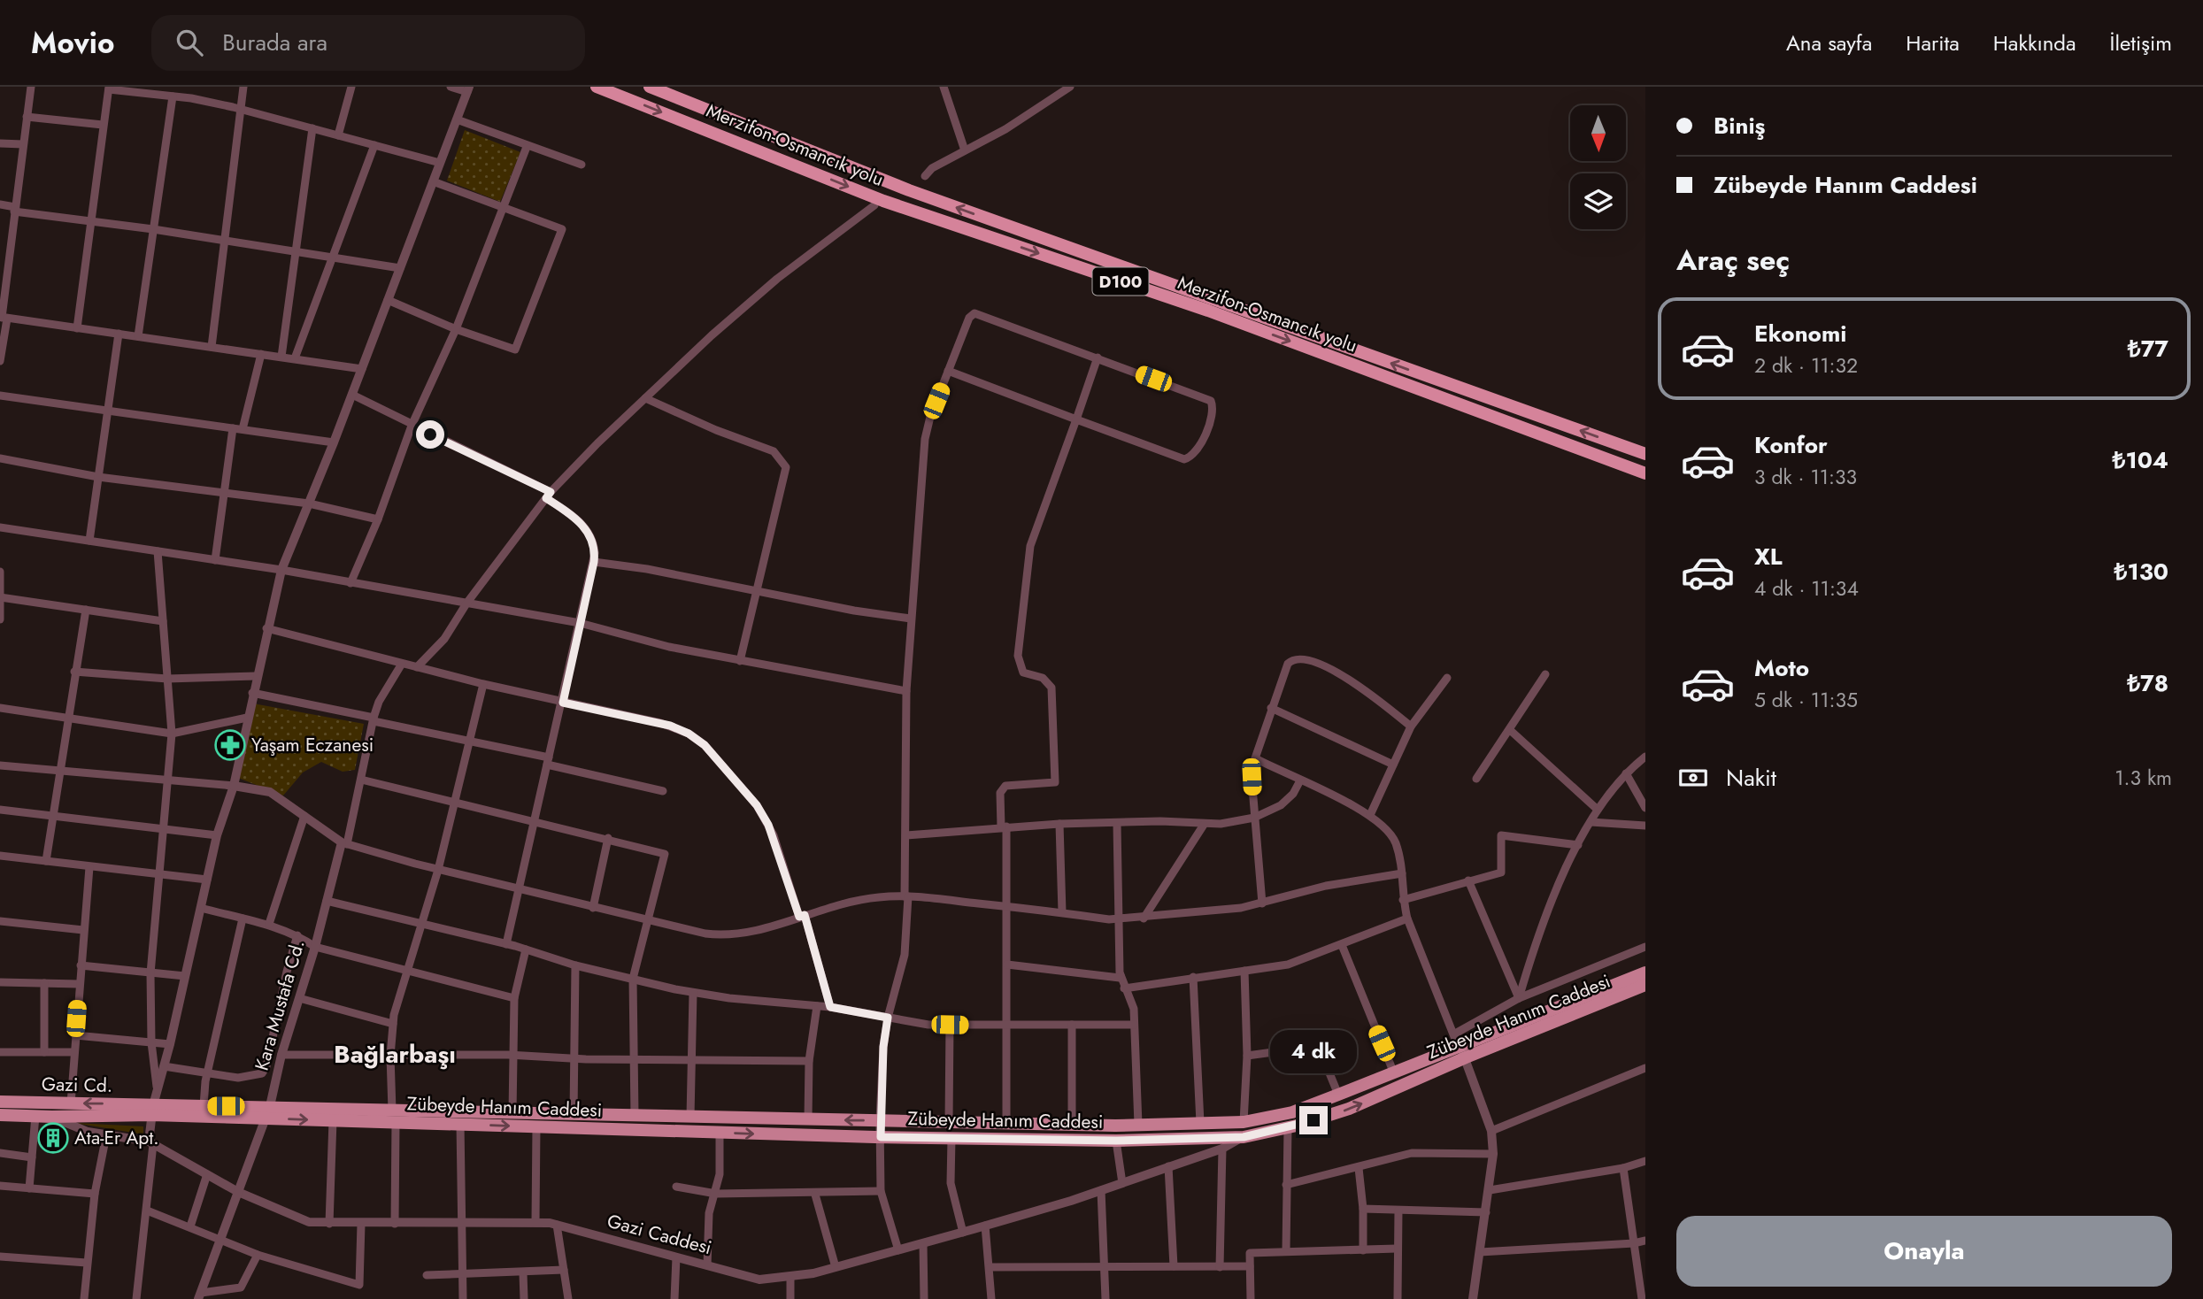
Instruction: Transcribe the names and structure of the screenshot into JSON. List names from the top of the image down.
{
  "streets": {
    "highway": ["Merzifon-Osmancık yolu", "D100"],
    "main road": ["Zübeyde Hanım Caddesi", "Gazi Cd."],
    "street": ["Kara Mustafa Cd.", "Gazi Caddesi"]
  },
  "crossings": [
    ["Kara Mustafa Cd.", "Zübeyde Hanım Caddesi"],
    ["Kara Mustafa Cd.", "Gazi Caddesi"],
    ["Zübeyde Hanım Caddesi", "Gazi Cd."],
    ["Zübeyde Hanım Caddesi", "Gazi Caddesi"],
    ["Gazi Cd.", "Gazi Caddesi"]
  ],
  "districts": ["Bağlarbaşı"],
  "places": {
    "pharmacy": ["Yaşam Eczanesi"],
    "building": ["Ata-Er Apt."]
  },
  "north": "bottom",
  "page": {
    "header": "Movio",
    "search": "Burada ara",
    "nav": [
      "Ana sayfa",
      "Harita",
      "Hakkında",
      "İletişim"
    ],
    "banner": ["Biniş", "Zübeyde Hanım Caddesi"],
    "heading": "Araç seç",
    "list": [
      {
        "name": "Ekonomi",
        "note": "2 dk · 11:32",
        "value": "₺77"
      },
      {
        "name": "Konfor",
        "note": "3 dk · 11:33",
        "value": "₺104"
      },
      {
        "name": "XL",
        "note": "4 dk · 11:34",
        "value": "₺130"
      },
      {
        "name": "Moto",
        "note": "5 dk · 11:35",
        "value": "₺78"
      }
    ],
    "pay": ["Nakit", "1.3 km"],
    "bubble": "4 dk",
    "buttons": "Onayla"
  }
}
